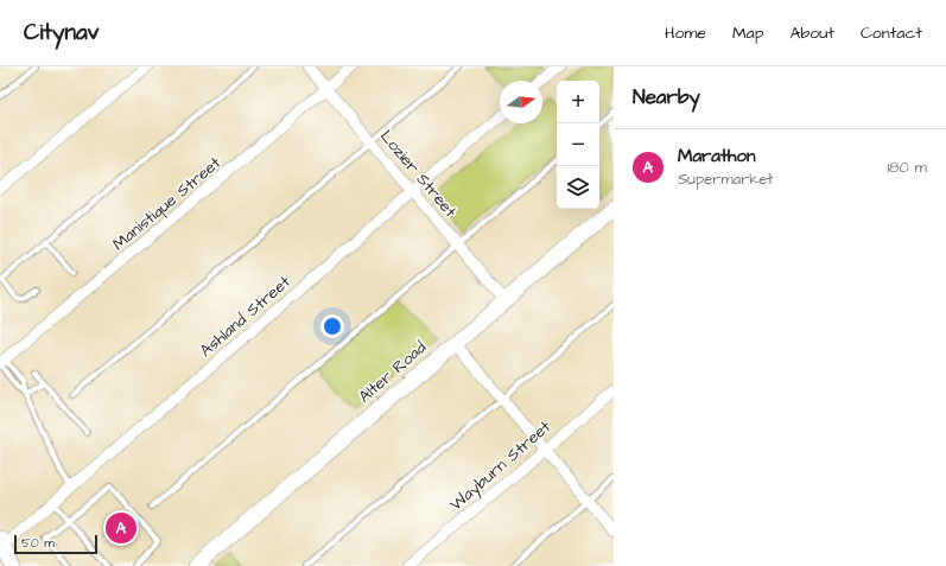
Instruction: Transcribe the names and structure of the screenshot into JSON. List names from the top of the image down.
{
  "streets": {
    "street": [
      "Lozier Street",
      "Manistique Street",
      "Ashland Street",
      "Alter Road",
      "Wayburn Street"
    ]
  },
  "crossings": [
    ["Lozier Street", "Manistique Street"],
    ["Lozier Street", "Ashland Street"],
    ["Lozier Street", "Alter Road"]
  ],
  "scale_bar": "50 m",
  "north": "right",
  "page": {
    "header": "Citynav",
    "nav": [
      "Home",
      "Map",
      "About",
      "Contact"
    ],
    "heading": "Nearby",
    "map_buttons": ["+", "−"],
    "list": [
      {
        "mark": "A",
        "name": "Marathon",
        "note": "Supermarket",
        "value": "180 m"
      }
    ],
    "pins": "A",
    "scale": "50 m"
  }
}
